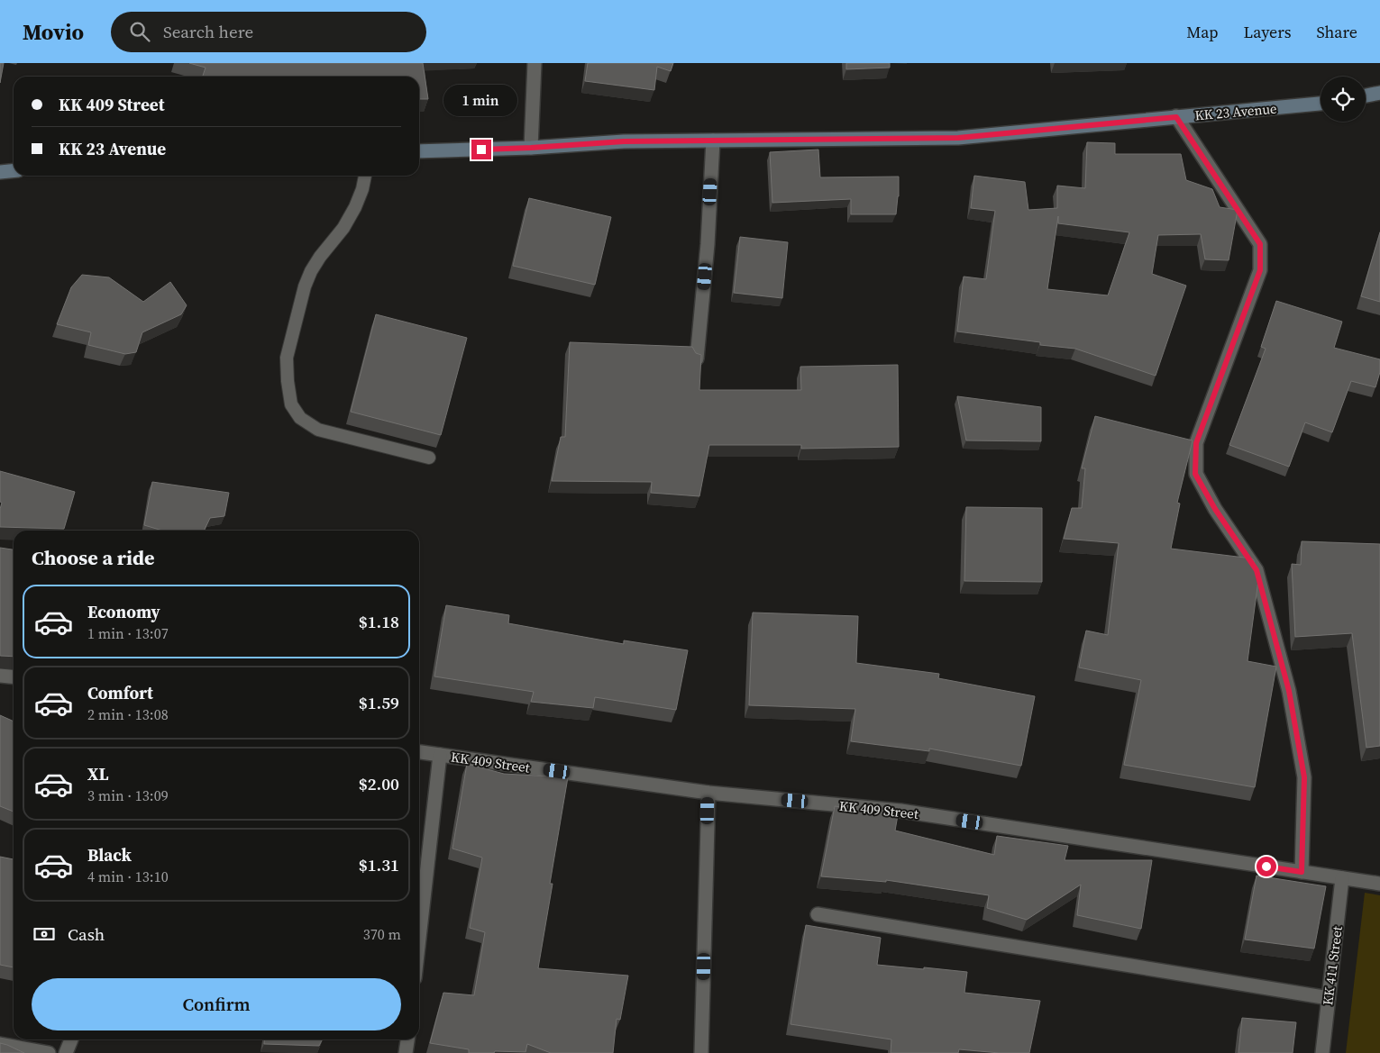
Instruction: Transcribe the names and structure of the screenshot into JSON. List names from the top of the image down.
{
  "streets": {
    "main road": ["KK 23 Avenue"],
    "street": ["KK 409 Street", "KK 411 Street"]
  },
  "crossings": [
    ["KK 409 Street", "KK 411 Street"]
  ],
  "page": {
    "header": "Movio",
    "search": "Search here",
    "nav": ["Map", "Layers", "Share"],
    "banner": ["KK 409 Street", "KK 23 Avenue"],
    "bubble": "1 min",
    "heading": "Choose a ride",
    "list": [
      {
        "name": "Economy",
        "note": "1 min · 13:07",
        "value": "$1.18"
      },
      {
        "name": "Comfort",
        "note": "2 min · 13:08",
        "value": "$1.59"
      },
      {
        "name": "XL",
        "note": "3 min · 13:09",
        "value": "$2.00"
      },
      {
        "name": "Black",
        "note": "4 min · 13:10",
        "value": "$1.31"
      }
    ],
    "pay": ["Cash", "370 m"],
    "buttons": "Confirm"
  }
}
